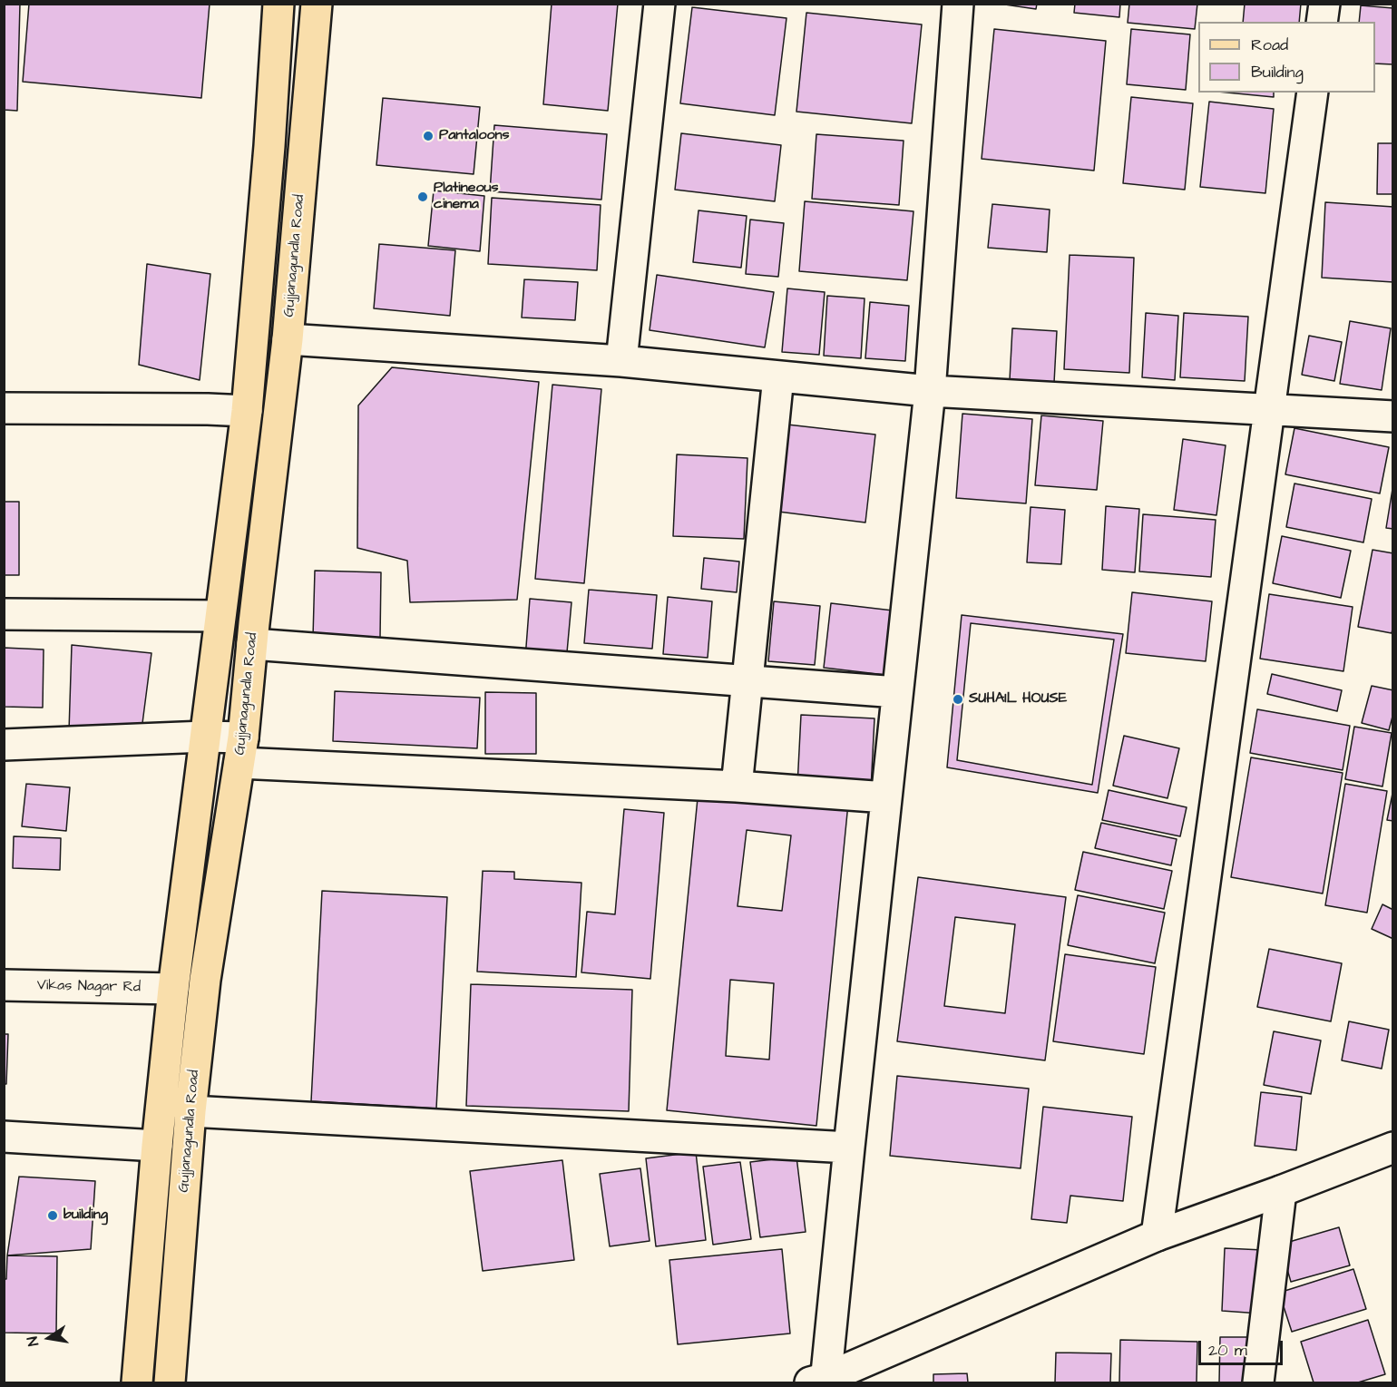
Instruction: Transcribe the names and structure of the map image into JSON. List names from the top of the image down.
{
  "streets": {
    "main road": ["Gujjanagundla Road"],
    "street": ["Vikas Nagar Rd"]
  },
  "crossings": [
    ["Gujjanagundla Road", "Vikas Nagar Rd"]
  ],
  "places": [
    "Pantaloons",
    "Platineous cinema",
    "SUHAIL HOUSE",
    "building"
  ],
  "legend": ["Road", "Building"],
  "scale_bar": "20 m",
  "north": "left"
}
